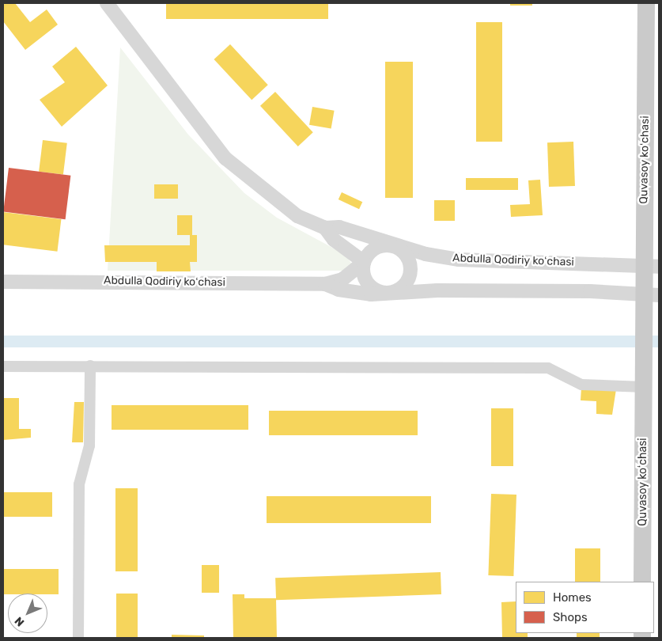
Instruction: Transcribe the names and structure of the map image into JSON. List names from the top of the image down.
{
  "streets": {
    "main road": ["Quvasoy koʻchasi"],
    "street": ["Abdulla Qodiriy koʻchasi"]
  },
  "crossings": [
    ["Quvasoy koʻchasi", "Abdulla Qodiriy koʻchasi"]
  ],
  "legend": ["Homes", "Shops"],
  "north": "bottom left"
}
